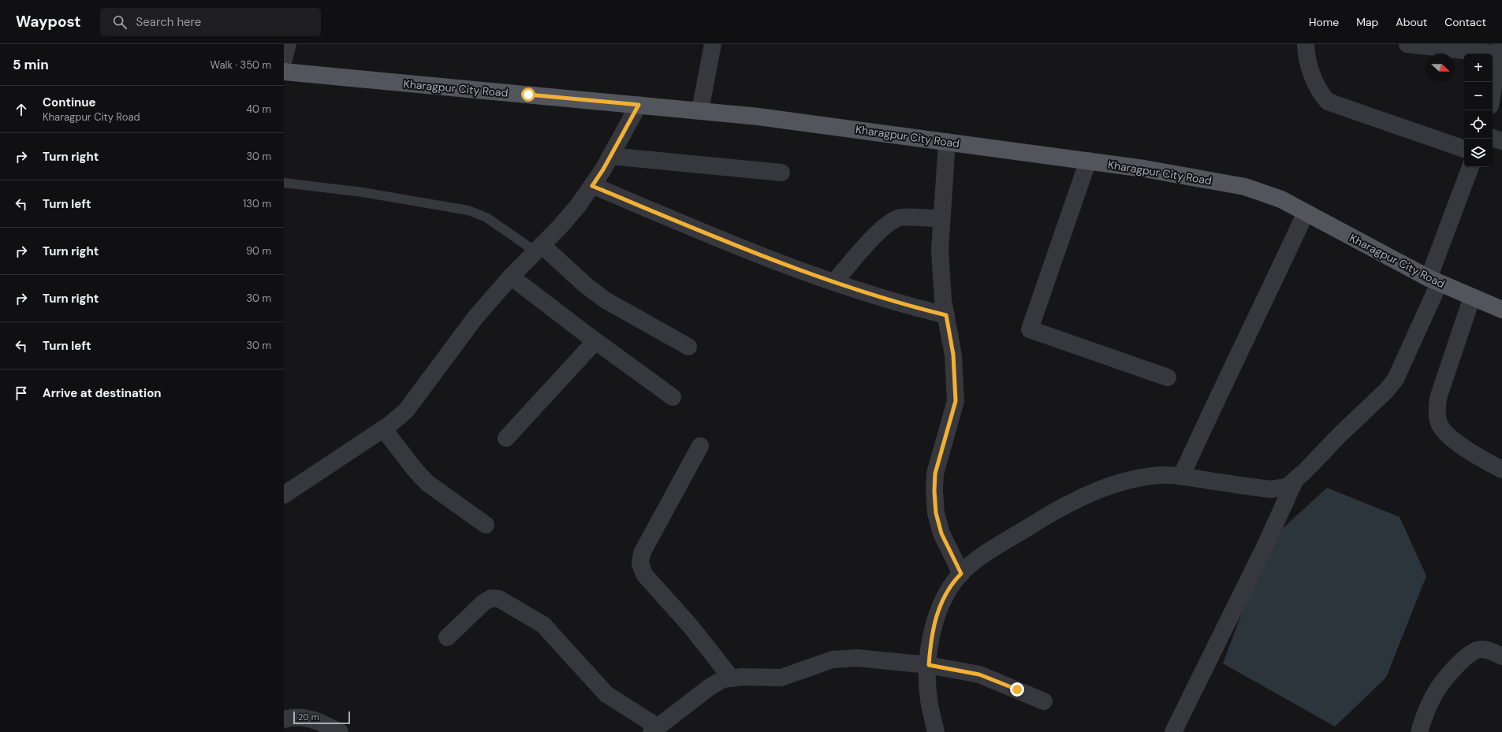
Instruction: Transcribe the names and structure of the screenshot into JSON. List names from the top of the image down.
{
  "streets": {
    "main road": ["Kharagpur City Road"]
  },
  "scale_bar": "20 m",
  "north": "right",
  "page": {
    "header": "Waypost",
    "search": "Search here",
    "nav": [
      "Home",
      "Map",
      "About",
      "Contact"
    ],
    "heading": ["5 min", "Walk · 350 m"],
    "map_buttons": ["+", "−"],
    "list": [
      ["Continue", "Kharagpur City Road", "40 m"],
      ["Turn right", "30 m"],
      ["Turn left", "130 m"],
      ["Turn right", "90 m"],
      ["Turn right", "30 m"],
      ["Turn left", "30 m"],
      "Arrive at destination"
    ],
    "scale": "20 m"
  }
}
